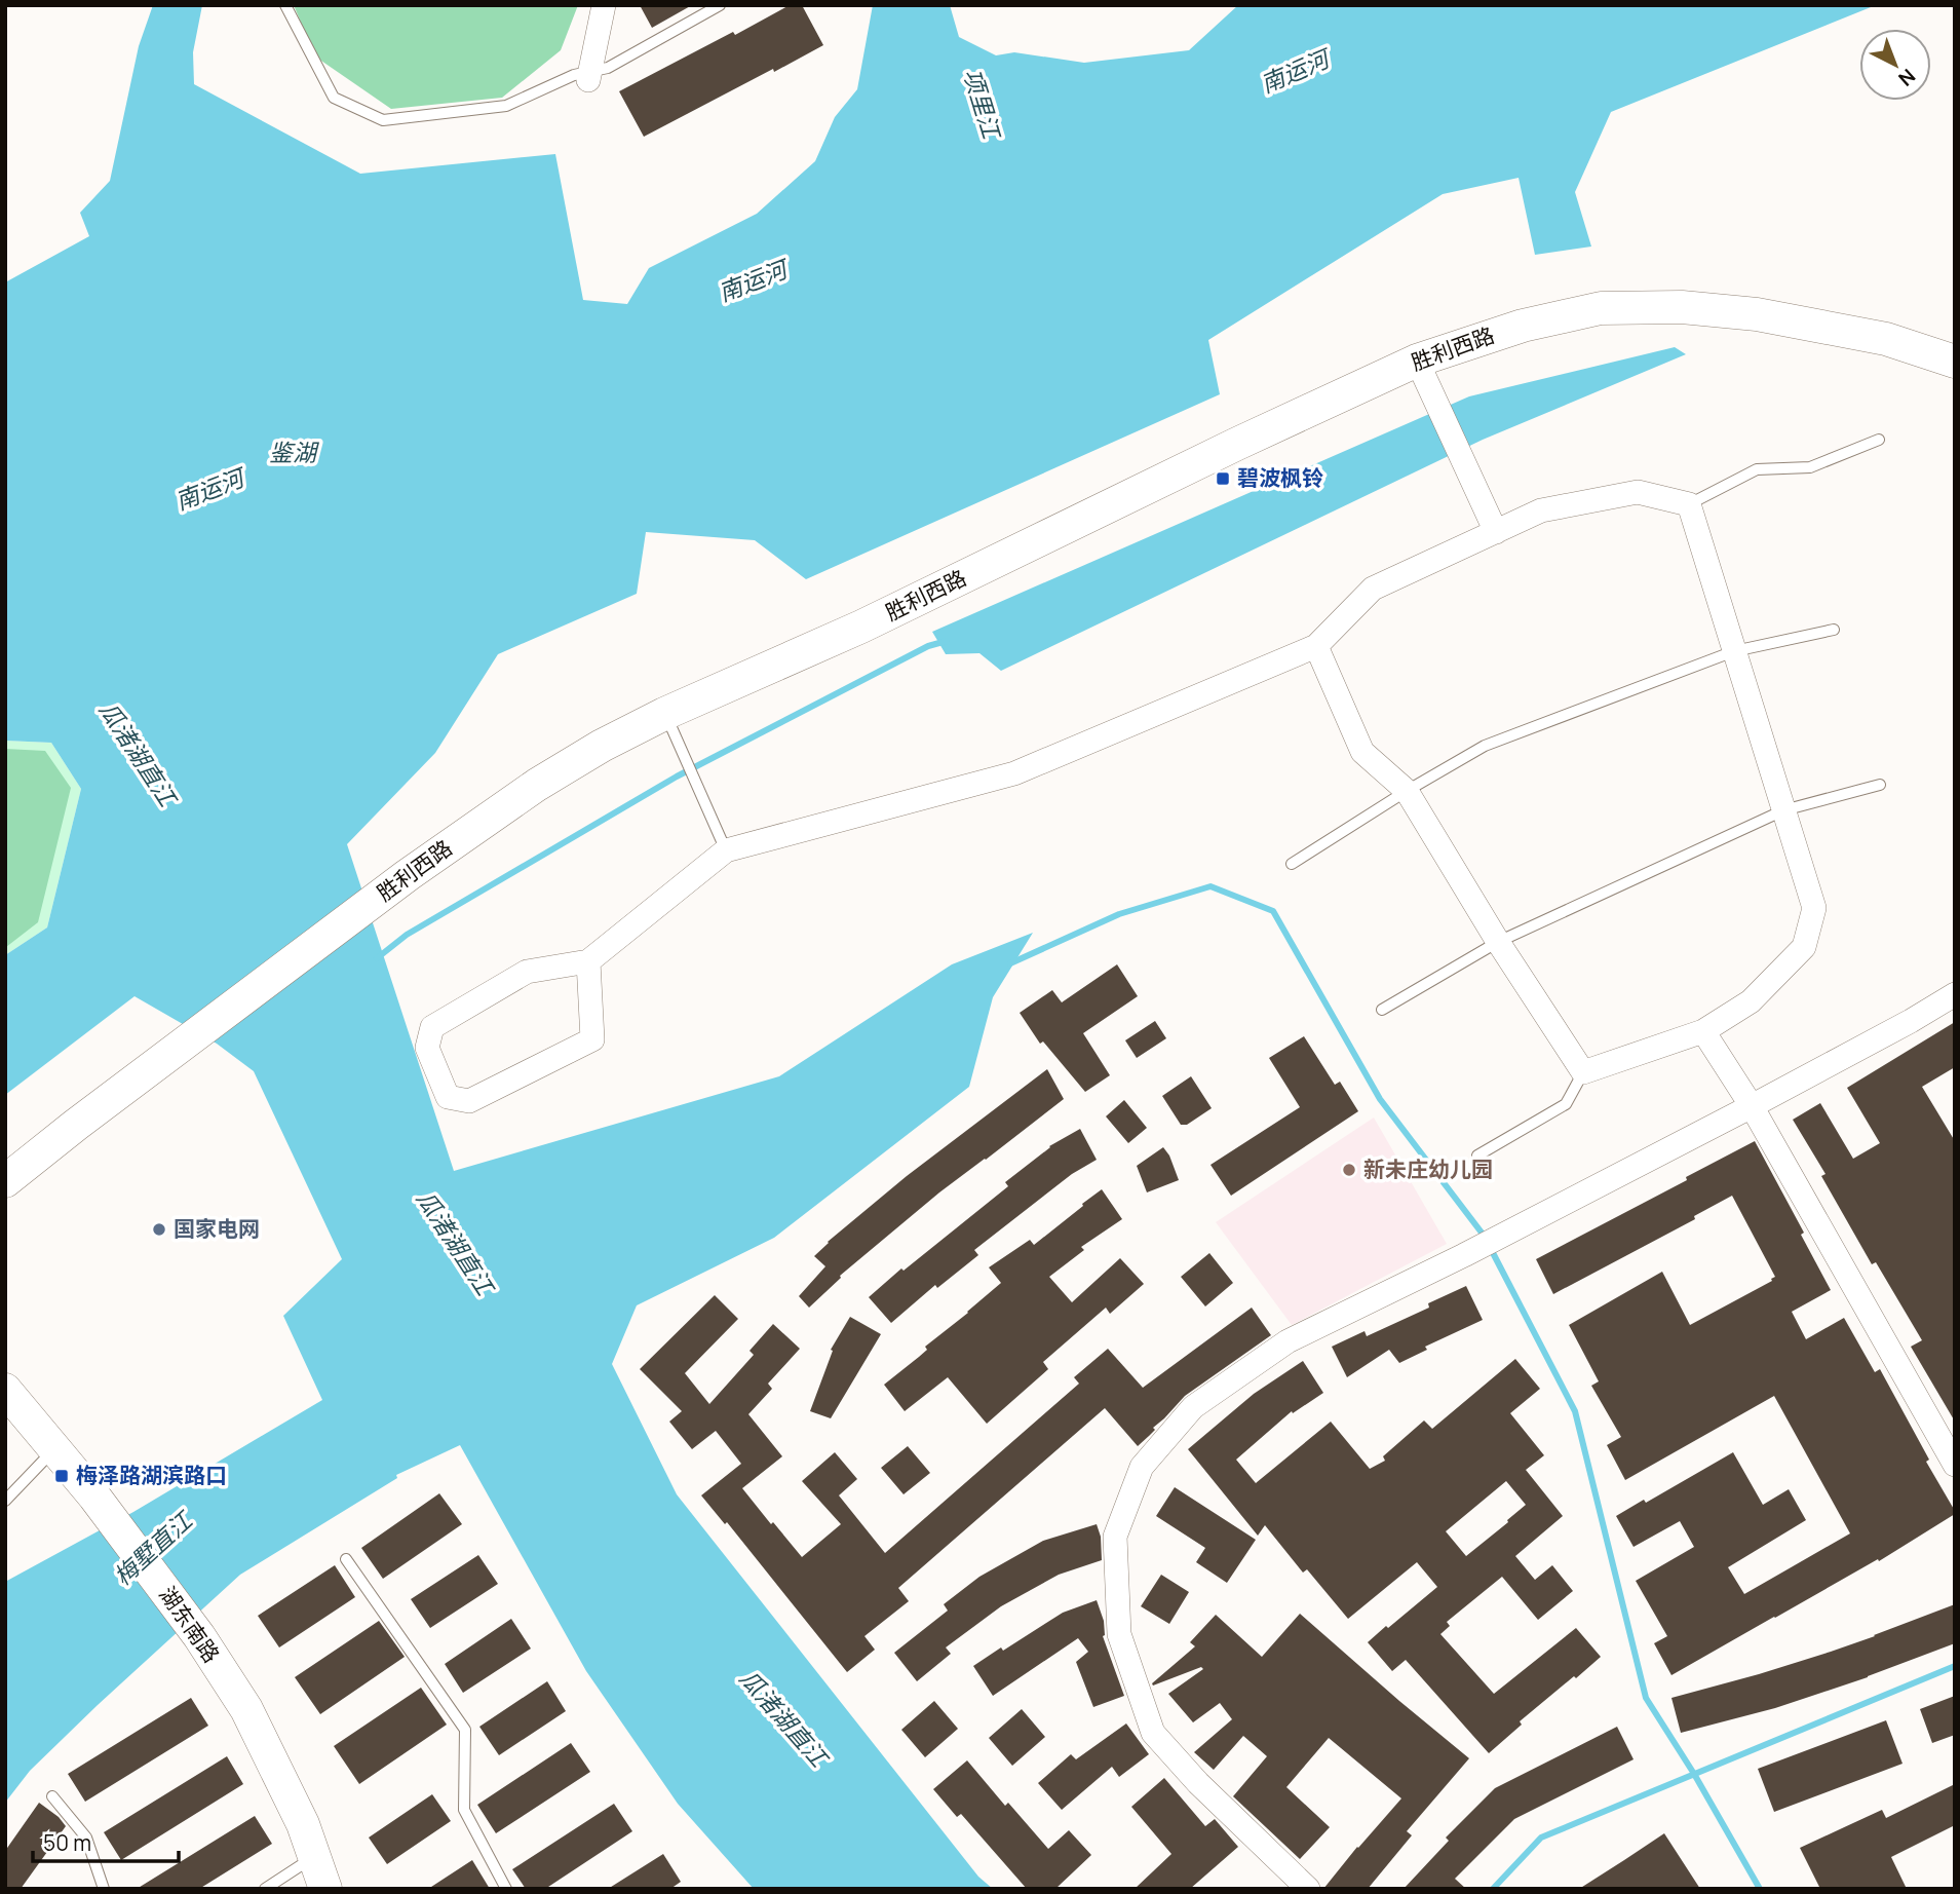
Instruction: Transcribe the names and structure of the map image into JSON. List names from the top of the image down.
{
  "streets": {
    "street": ["胜利西路", "湖东南路"]
  },
  "water": [
    "南运河",
    "项里江",
    "鉴湖",
    "瓜渚湖直江",
    "梅墅直江"
  ],
  "places": {
    "transit": ["碧波枫铃", "梅泽路湖滨路口"],
    "other": ["新未庄幼儿园", "国家电网"]
  },
  "scale_bar": "50 m",
  "north": "bottom right"
}
